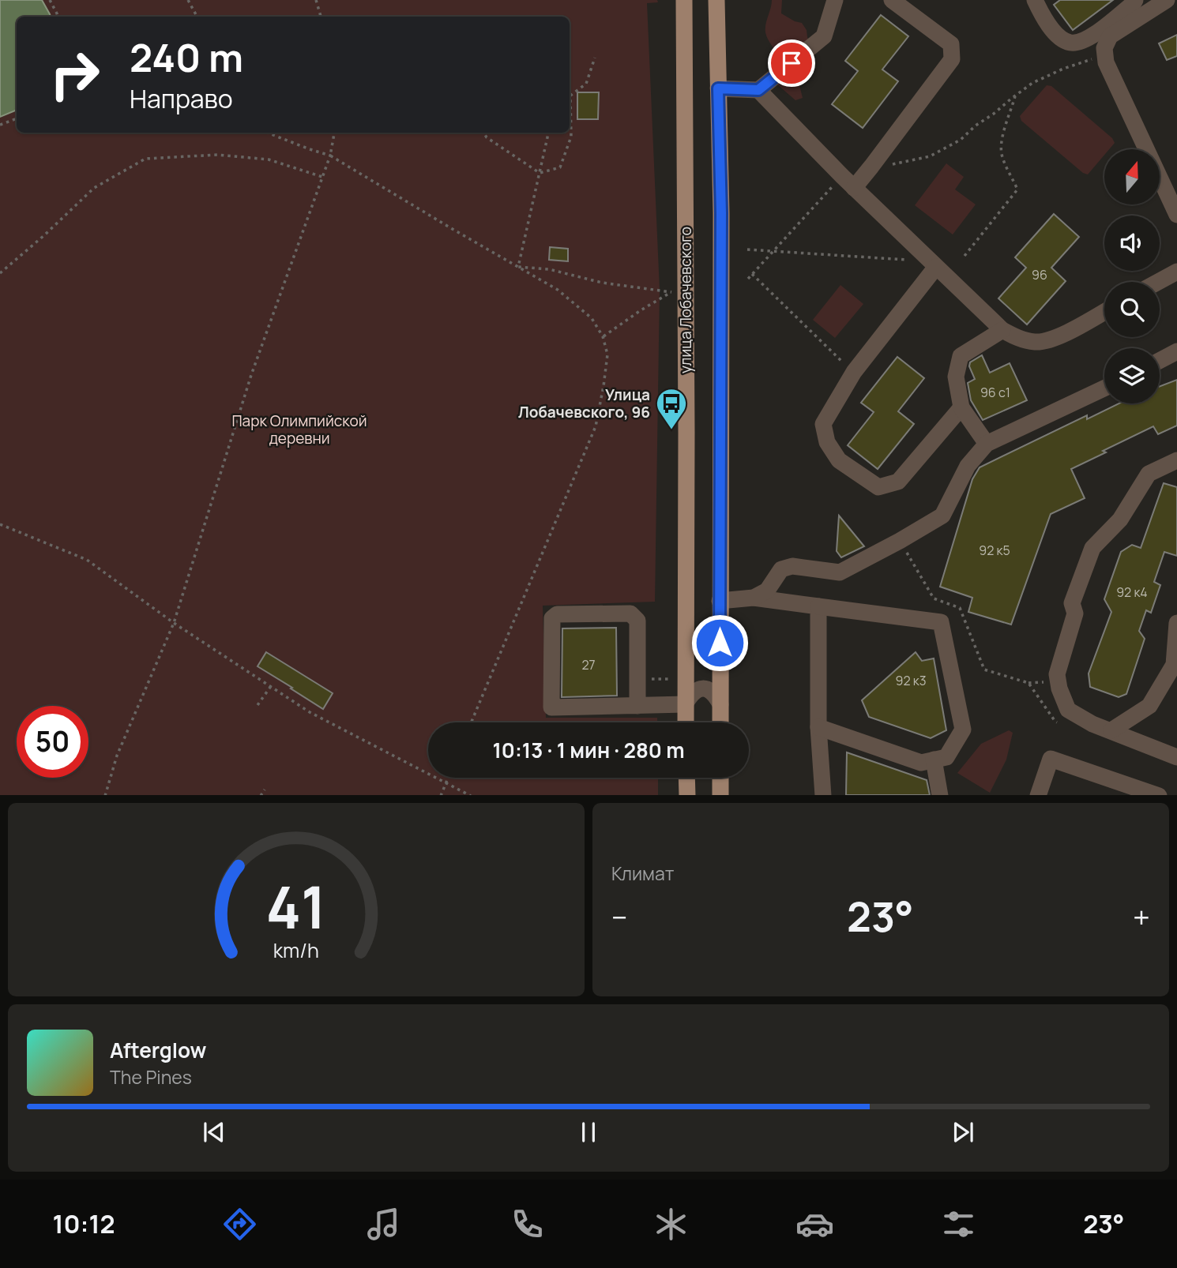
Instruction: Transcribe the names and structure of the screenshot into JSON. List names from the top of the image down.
{
  "streets": {
    "main road": ["улица Лобачевского"]
  },
  "parks": ["Парк Олимпийской деревни"],
  "places": {
    "bus stop": ["Улица Лобачевского, 96"]
  },
  "house_numbers": [
    "96",
    "96 с1",
    "92 к5",
    "92 к4",
    "27",
    "92 к3"
  ],
  "north": "top",
  "page": {
    "turn": ["240 m", "Направо"],
    "limit": "50",
    "trip": "10:13 · 1 мин · 280 m",
    "tile": "Климат",
    "heat": ["−", "23°", "+"],
    "song": ["Afterglow", "The Pines"],
    "tabs": ["10:12", "23°"],
    "gauge": ["41", "km/h"]
  }
}
